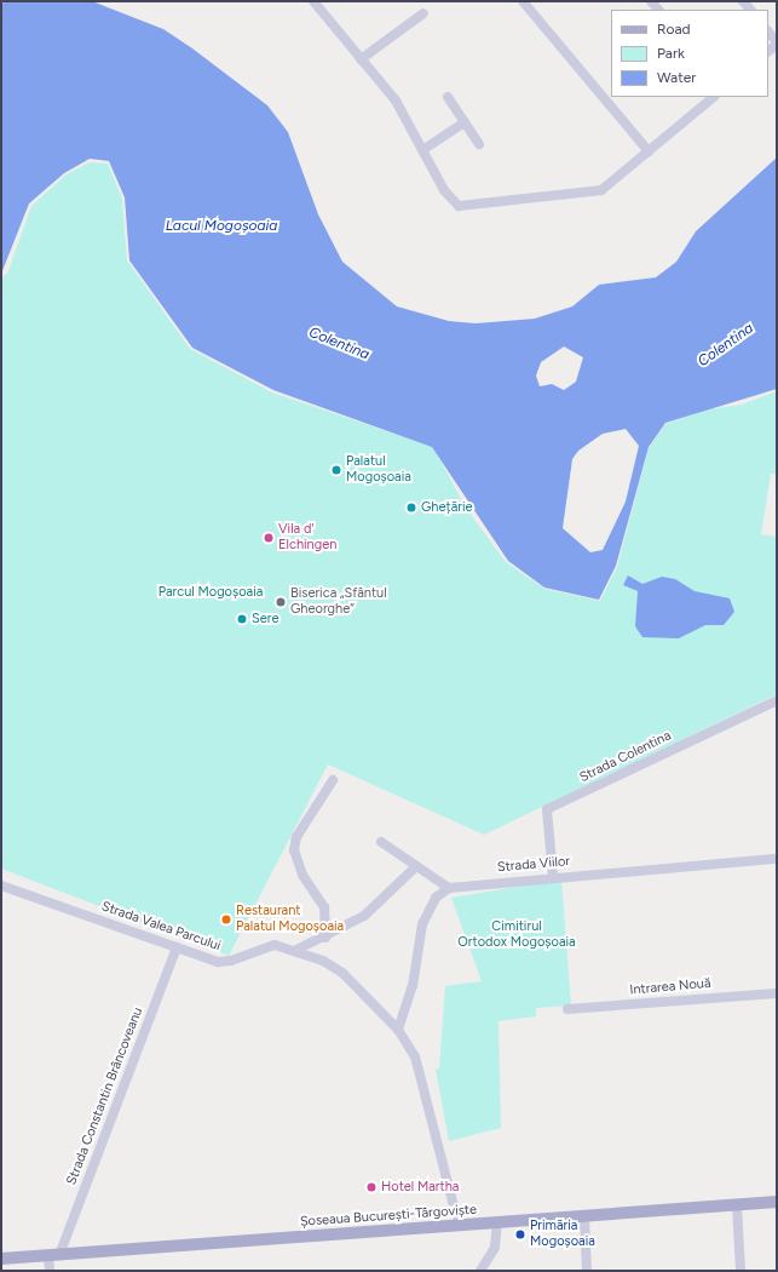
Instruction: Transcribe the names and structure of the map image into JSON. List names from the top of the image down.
{
  "streets": {
    "main road": ["Șoseaua București-Târgoviște"],
    "street": [
      "Strada Colentina",
      "Strada Viilor",
      "Strada Valea Parcului",
      "Intrarea Nouă",
      "Strada Constantin Brâncoveanu"
    ]
  },
  "crossings": [
    ["Strada Colentina", "Strada Viilor"],
    ["Strada Valea Parcului", "Strada Constantin Brâncoveanu"],
    ["Strada Valea Parcului", "Șoseaua București-Târgoviște"],
    ["Strada Constantin Brâncoveanu", "Șoseaua București-Târgoviște"]
  ],
  "water": ["Lacul Mogoșoaia", "Colentina"],
  "parks": ["Parcul Mogoșoaia", "Cimitirul Ortodox Mogoșoaia"],
  "places": [
    "Palatul Mogoșoaia",
    "Ghețărie",
    "Vila d' Elchingen",
    "Biserica „Sfântul Gheorghe”",
    "Sere",
    "Restaurant Palatul Mogoșoaia",
    "Hotel Martha",
    "Primăria Mogoșoaia"
  ],
  "legend": ["Road", "Park", "Water"]
}
